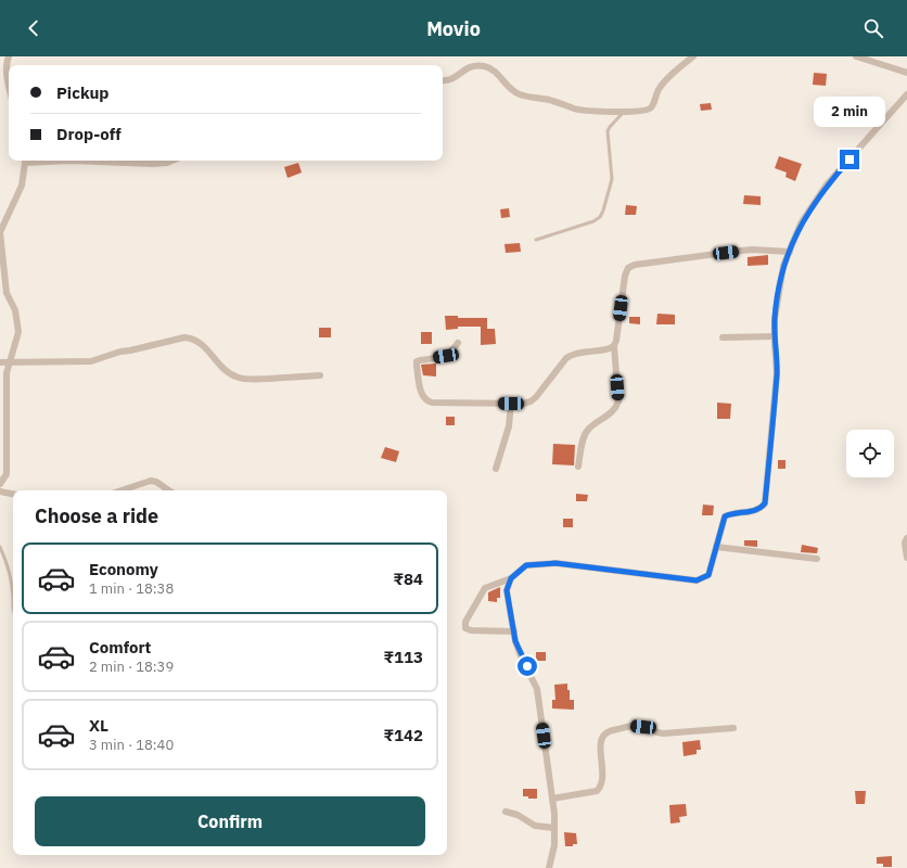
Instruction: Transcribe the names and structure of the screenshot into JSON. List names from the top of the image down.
{
  "page": {
    "header": "Movio",
    "banner": ["Pickup", "Drop-off"],
    "bubble": "2 min",
    "heading": "Choose a ride",
    "list": [
      {
        "name": "Economy",
        "note": "1 min · 18:38",
        "value": "₹84"
      },
      {
        "name": "Comfort",
        "note": "2 min · 18:39",
        "value": "₹113"
      },
      {
        "name": "XL",
        "note": "3 min · 18:40",
        "value": "₹142"
      }
    ],
    "buttons": "Confirm"
  }
}
